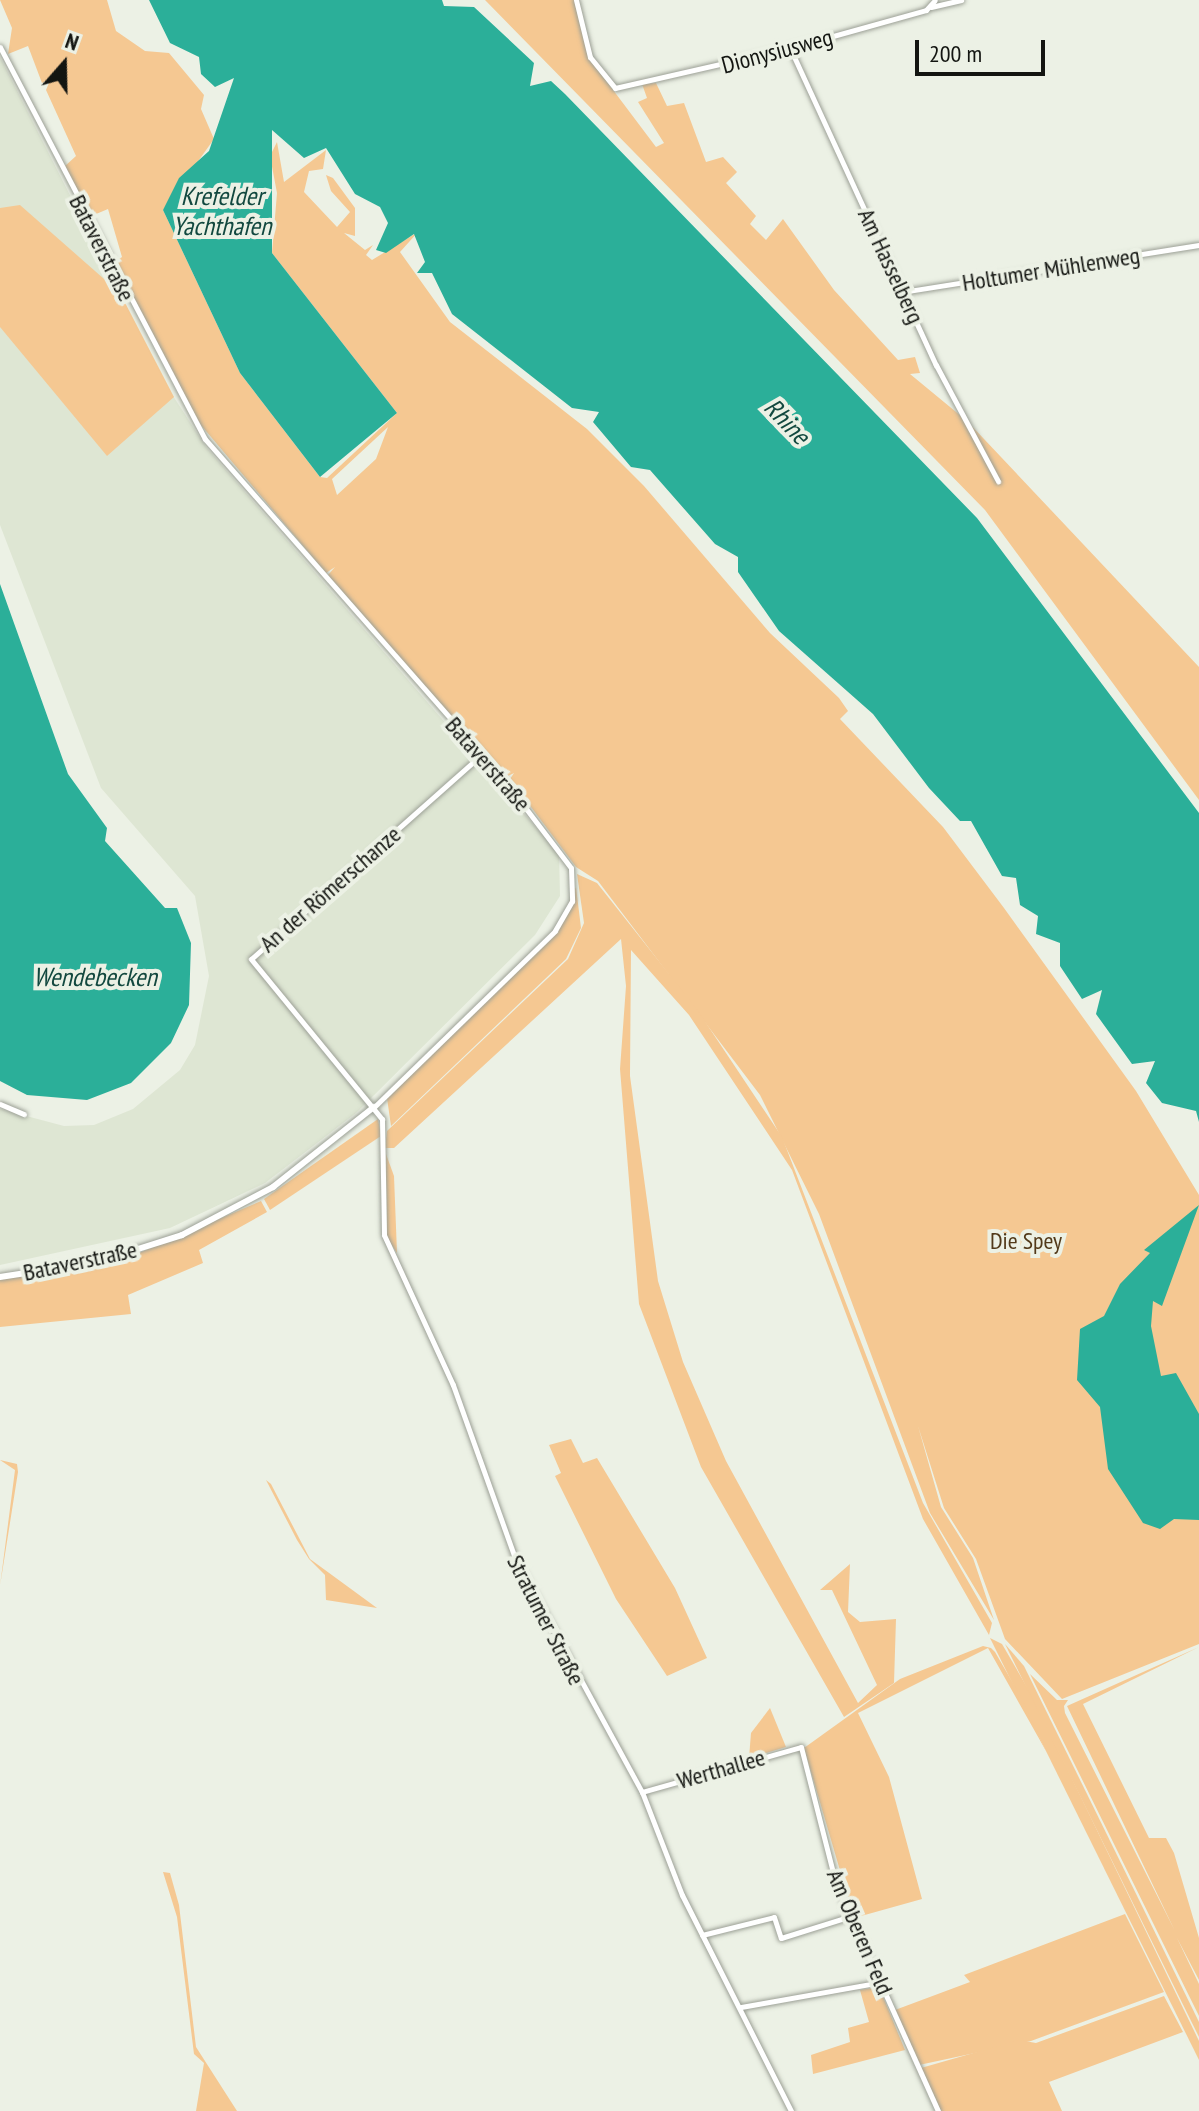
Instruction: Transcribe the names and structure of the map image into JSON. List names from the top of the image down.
{
  "streets": {
    "street": [
      "Dionysiusweg",
      "Bataverstraße",
      "Am Hasselberg",
      "Holtumer Mühlenweg",
      "An der Römerschanze",
      "Stratumer Straße",
      "Werthallee",
      "Am Oberen Feld"
    ]
  },
  "crossings": [
    ["Dionysiusweg", "Am Hasselberg"],
    ["Bataverstraße", "An der Römerschanze"],
    ["Bataverstraße", "Stratumer Straße"],
    ["Am Hasselberg", "Holtumer Mühlenweg"],
    ["An der Römerschanze", "Stratumer Straße"],
    ["Stratumer Straße", "Werthallee"],
    ["Werthallee", "Am Oberen Feld"]
  ],
  "water": ["Krefelder Yachthafen", "Rhine", "Wendebecken"],
  "parks": ["Die Spey"],
  "scale_bar": "200 m",
  "north": "top"
}
